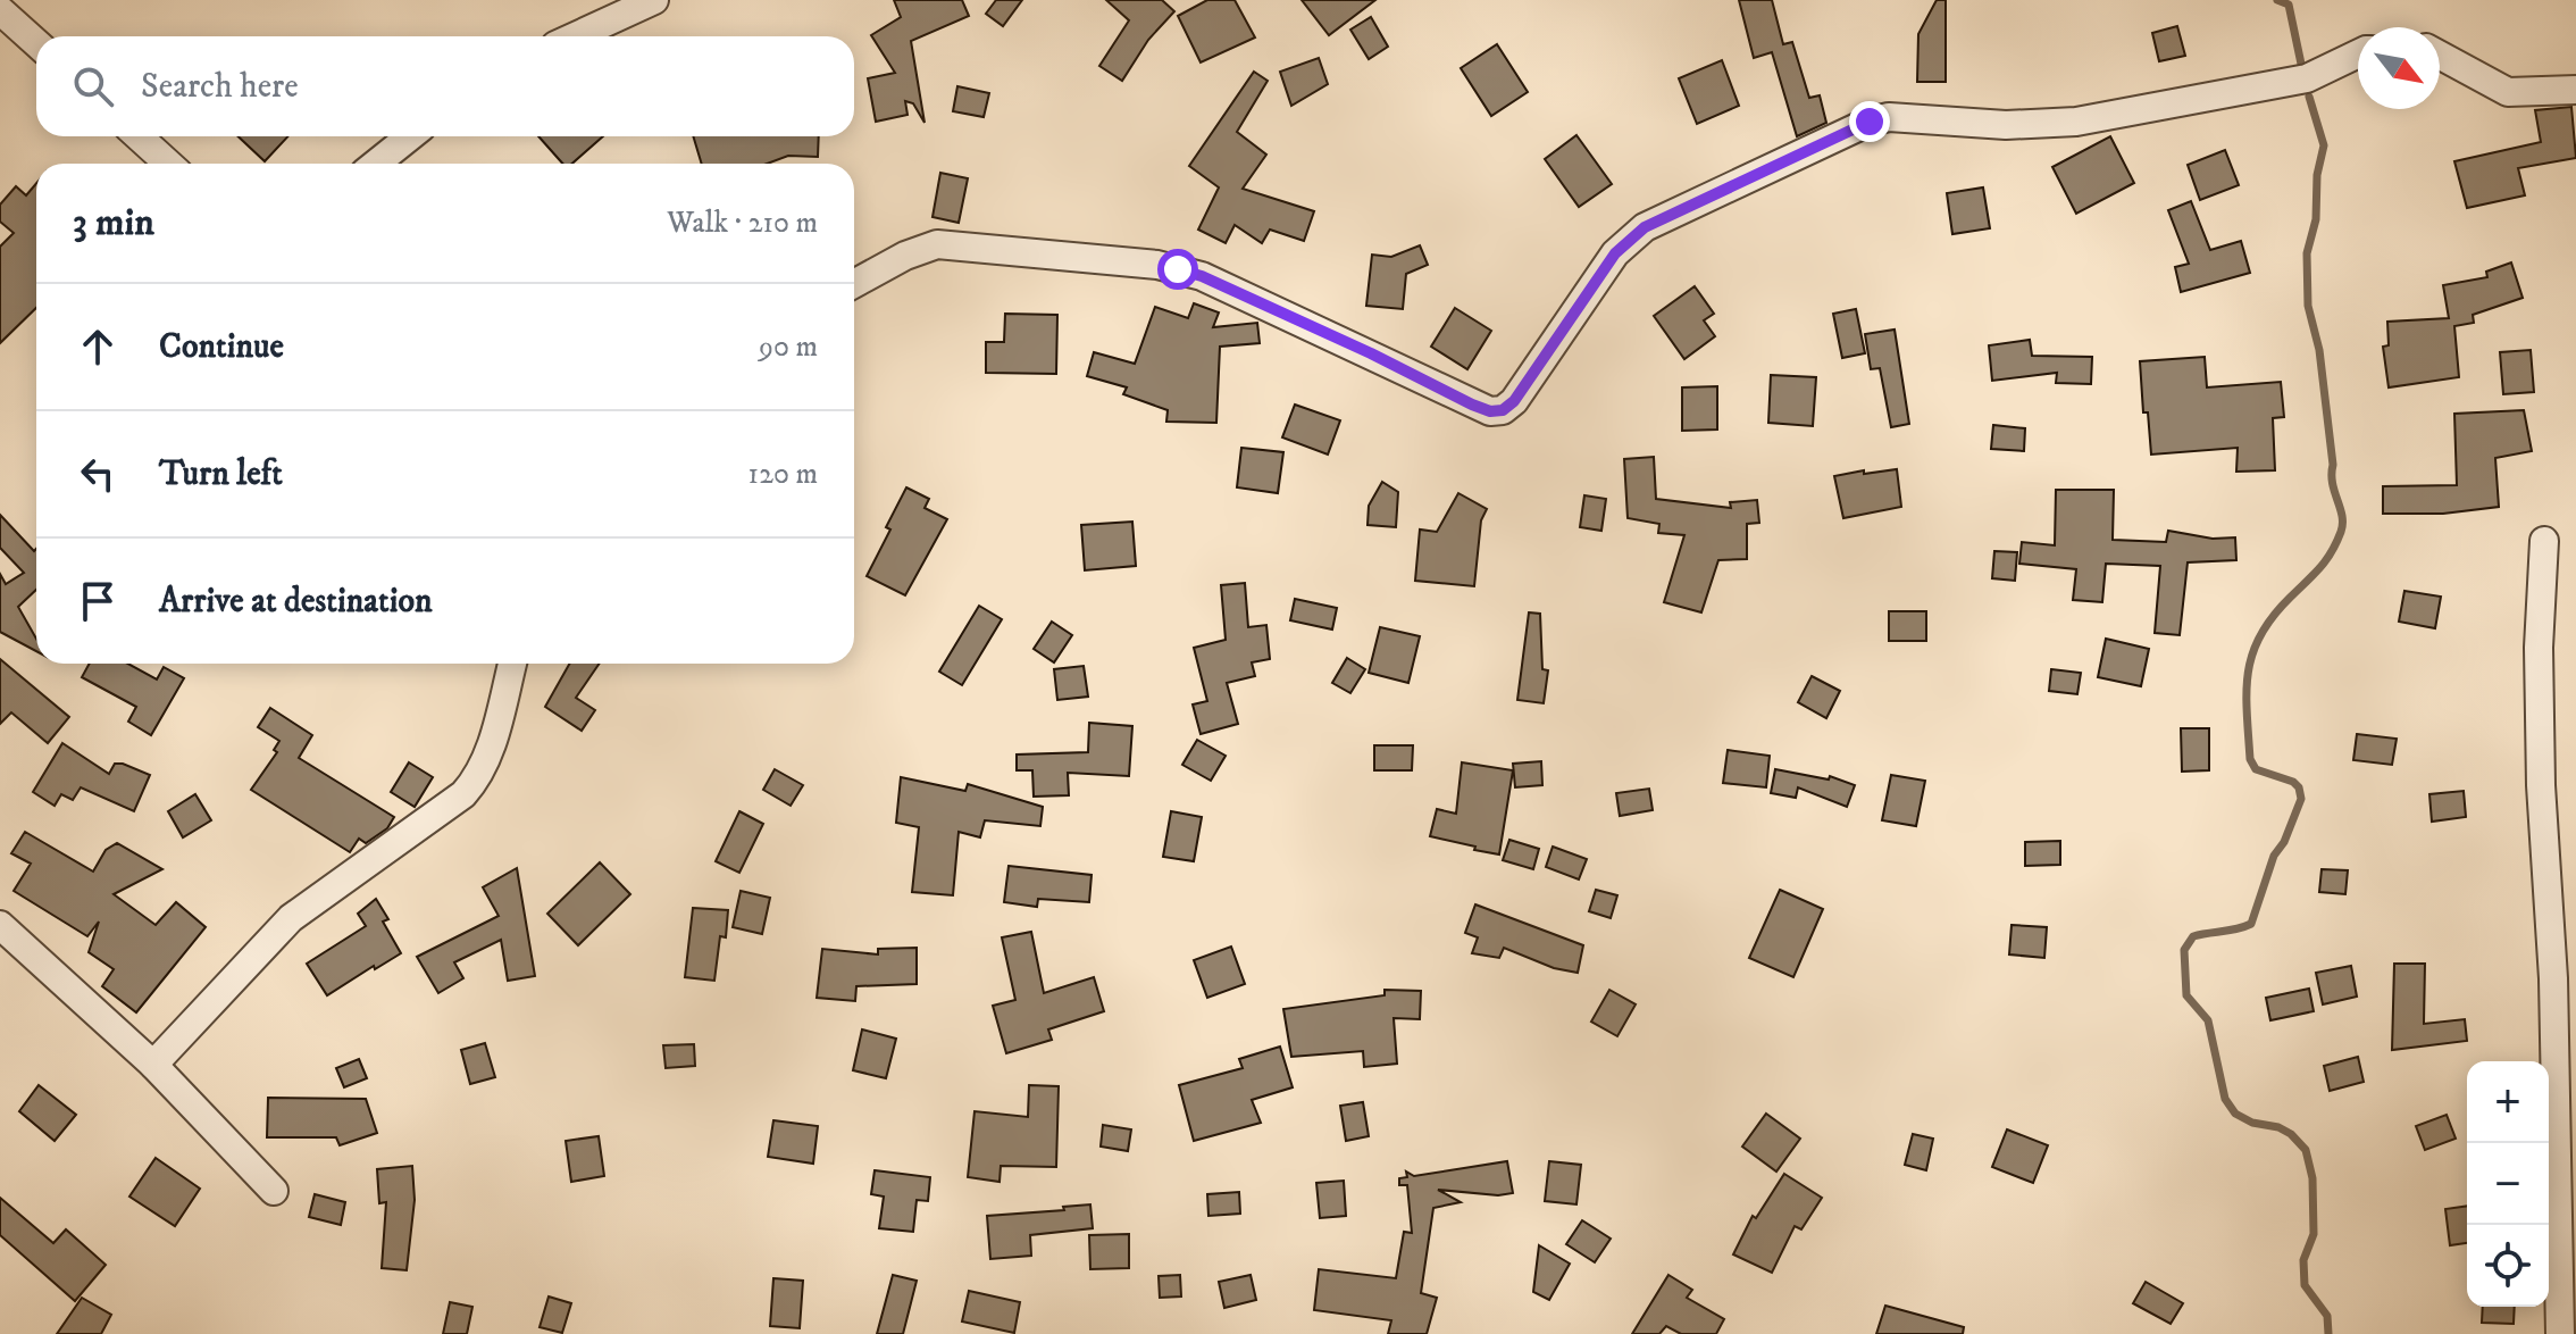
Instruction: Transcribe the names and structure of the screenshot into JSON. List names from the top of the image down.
{
  "north": "bottom right",
  "page": {
    "search": "Search here",
    "heading": ["3 min", "Walk · 210 m"],
    "list": [
      ["Continue", "90 m"],
      ["Turn left", "120 m"],
      "Arrive at destination"
    ],
    "map_buttons": ["+", "−"]
  }
}
